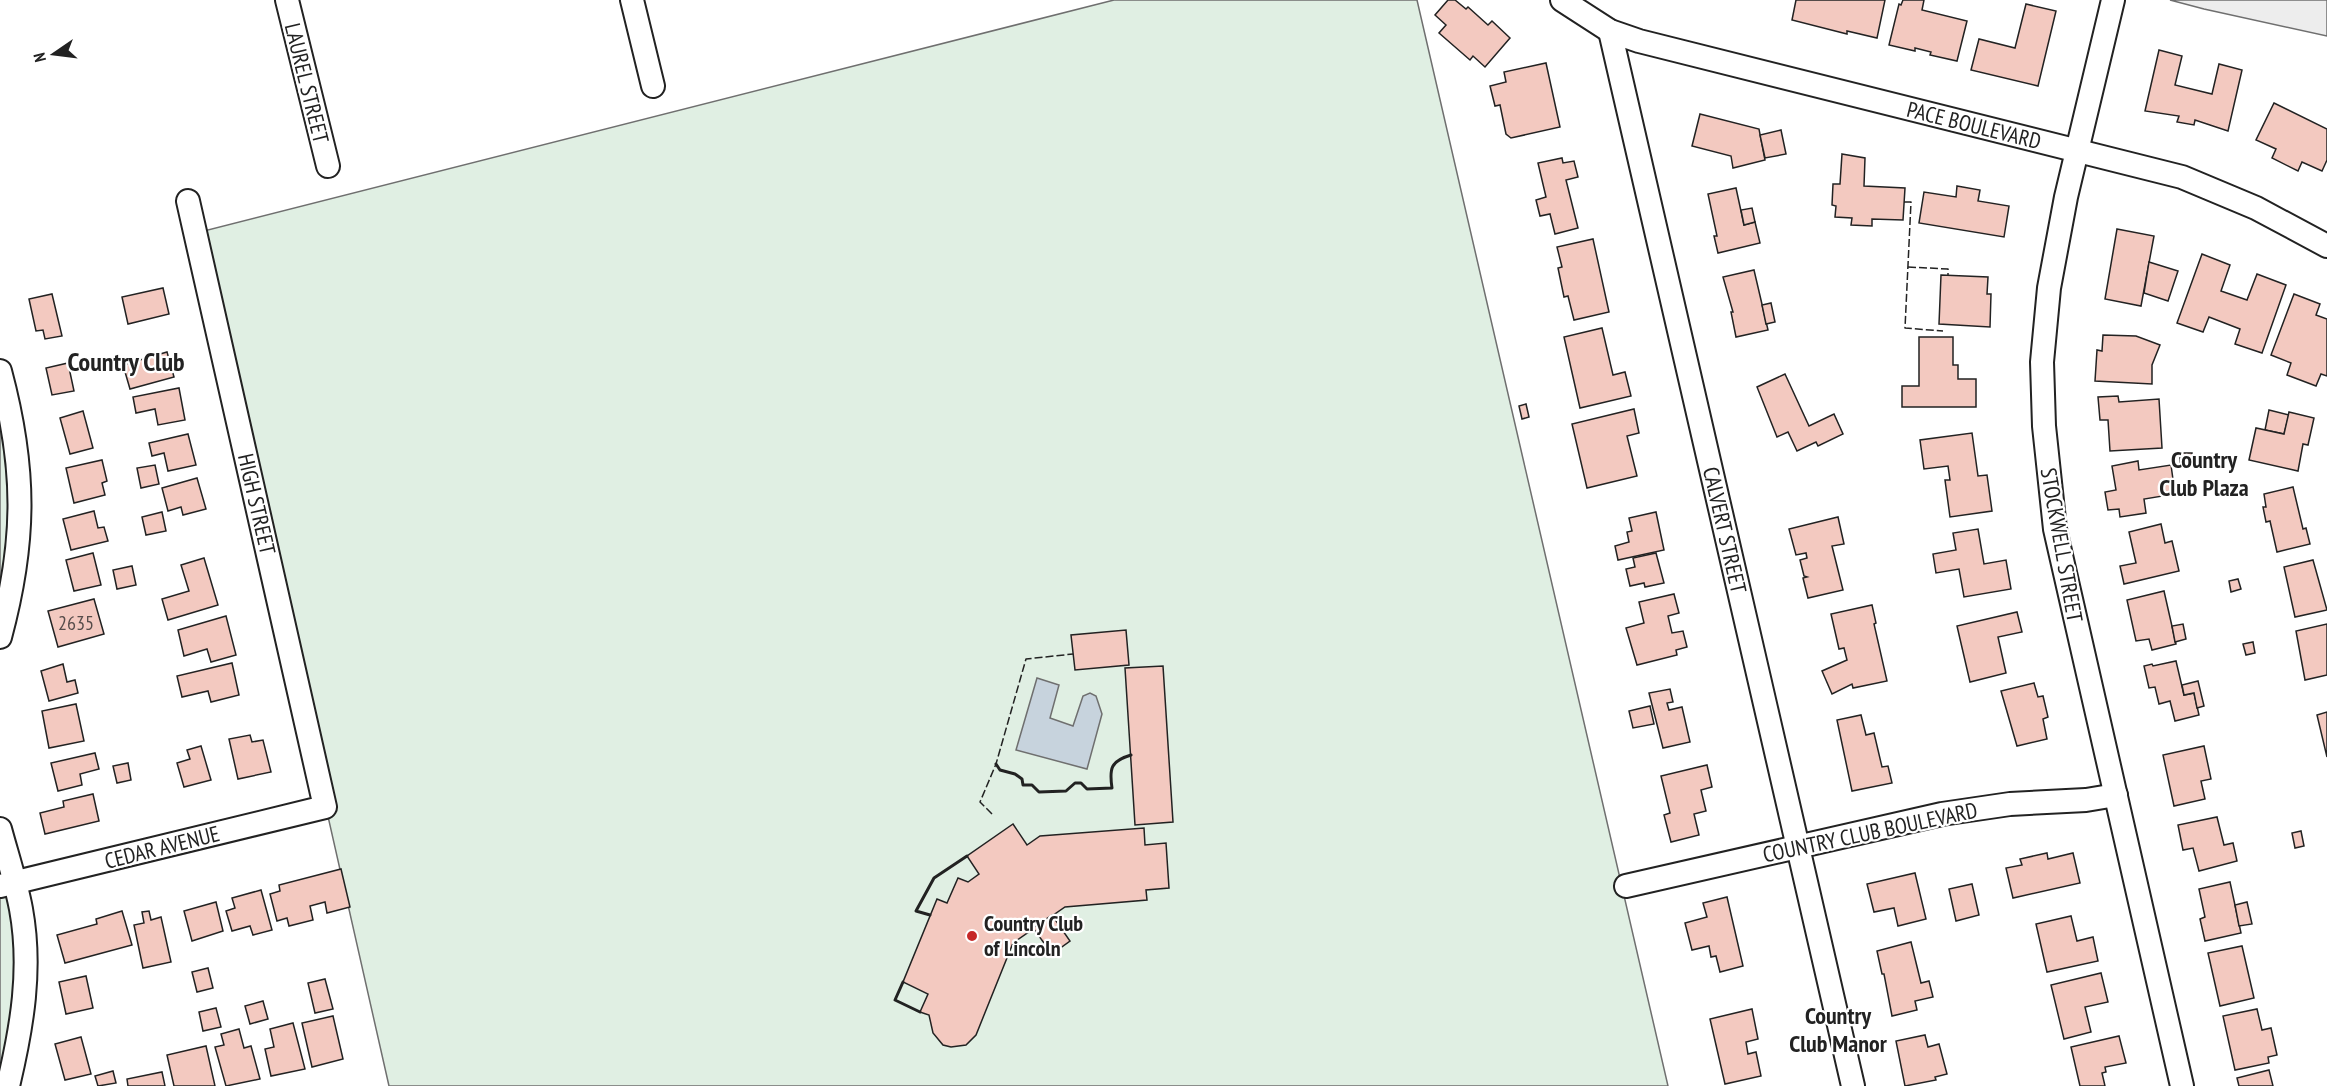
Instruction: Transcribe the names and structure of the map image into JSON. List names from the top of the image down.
{
  "streets": {
    "street": [
      "LAUREL STREET",
      "PACE BOULEVARD",
      "HIGH STREET",
      "CALVERT STREET",
      "STOCKWELL STREET",
      "COUNTRY CLUB BOULEVARD",
      "CEDAR AVENUE"
    ]
  },
  "crossings": [
    ["PACE BOULEVARD", "CALVERT STREET"],
    ["PACE BOULEVARD", "STOCKWELL STREET"],
    ["HIGH STREET", "CEDAR AVENUE"],
    ["CALVERT STREET", "COUNTRY CLUB BOULEVARD"],
    ["STOCKWELL STREET", "COUNTRY CLUB BOULEVARD"]
  ],
  "districts": ["Country Club", "Country Club Plaza", "Country Club Manor"],
  "places": ["Country Club of Lincoln"],
  "house_numbers": ["2635"],
  "north": "left"
}
